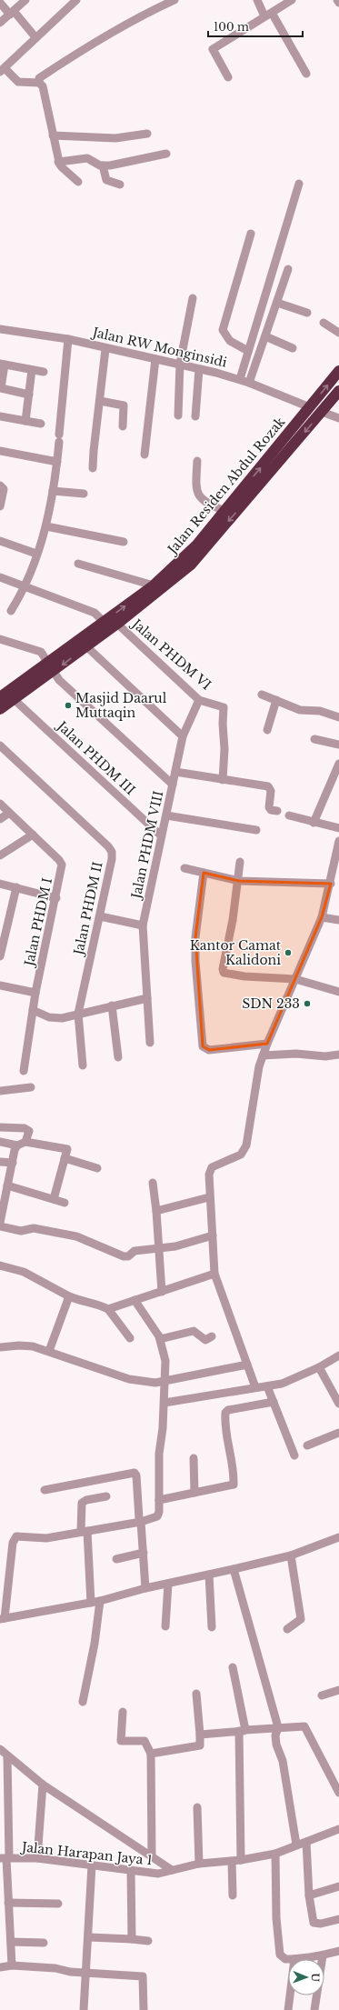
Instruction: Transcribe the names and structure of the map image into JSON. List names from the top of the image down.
{
  "streets": {
    "highway": ["Jalan Residen Abdul Rozak"],
    "street": [
      "Jalan RW Monginsidi",
      "Jalan PHDM VI",
      "Jalan PHDM III",
      "Jalan PHDM VIII",
      "Jalan PHDM II",
      "Jalan PHDM I",
      "Jalan Harapan Jaya 1"
    ]
  },
  "crossings": [
    ["Jalan RW Monginsidi", "Jalan Residen Abdul Rozak"],
    ["Jalan Residen Abdul Rozak", "Jalan PHDM VI"],
    ["Jalan Residen Abdul Rozak", "Jalan PHDM III"],
    ["Jalan PHDM VI", "Jalan PHDM VIII"],
    ["Jalan PHDM III", "Jalan PHDM VIII"]
  ],
  "places": ["Masjid Daarul Muttaqin", "Kantor Camat Kalidoni", "SDN 233"],
  "scale_bar": "100 m",
  "north": "right"
}
